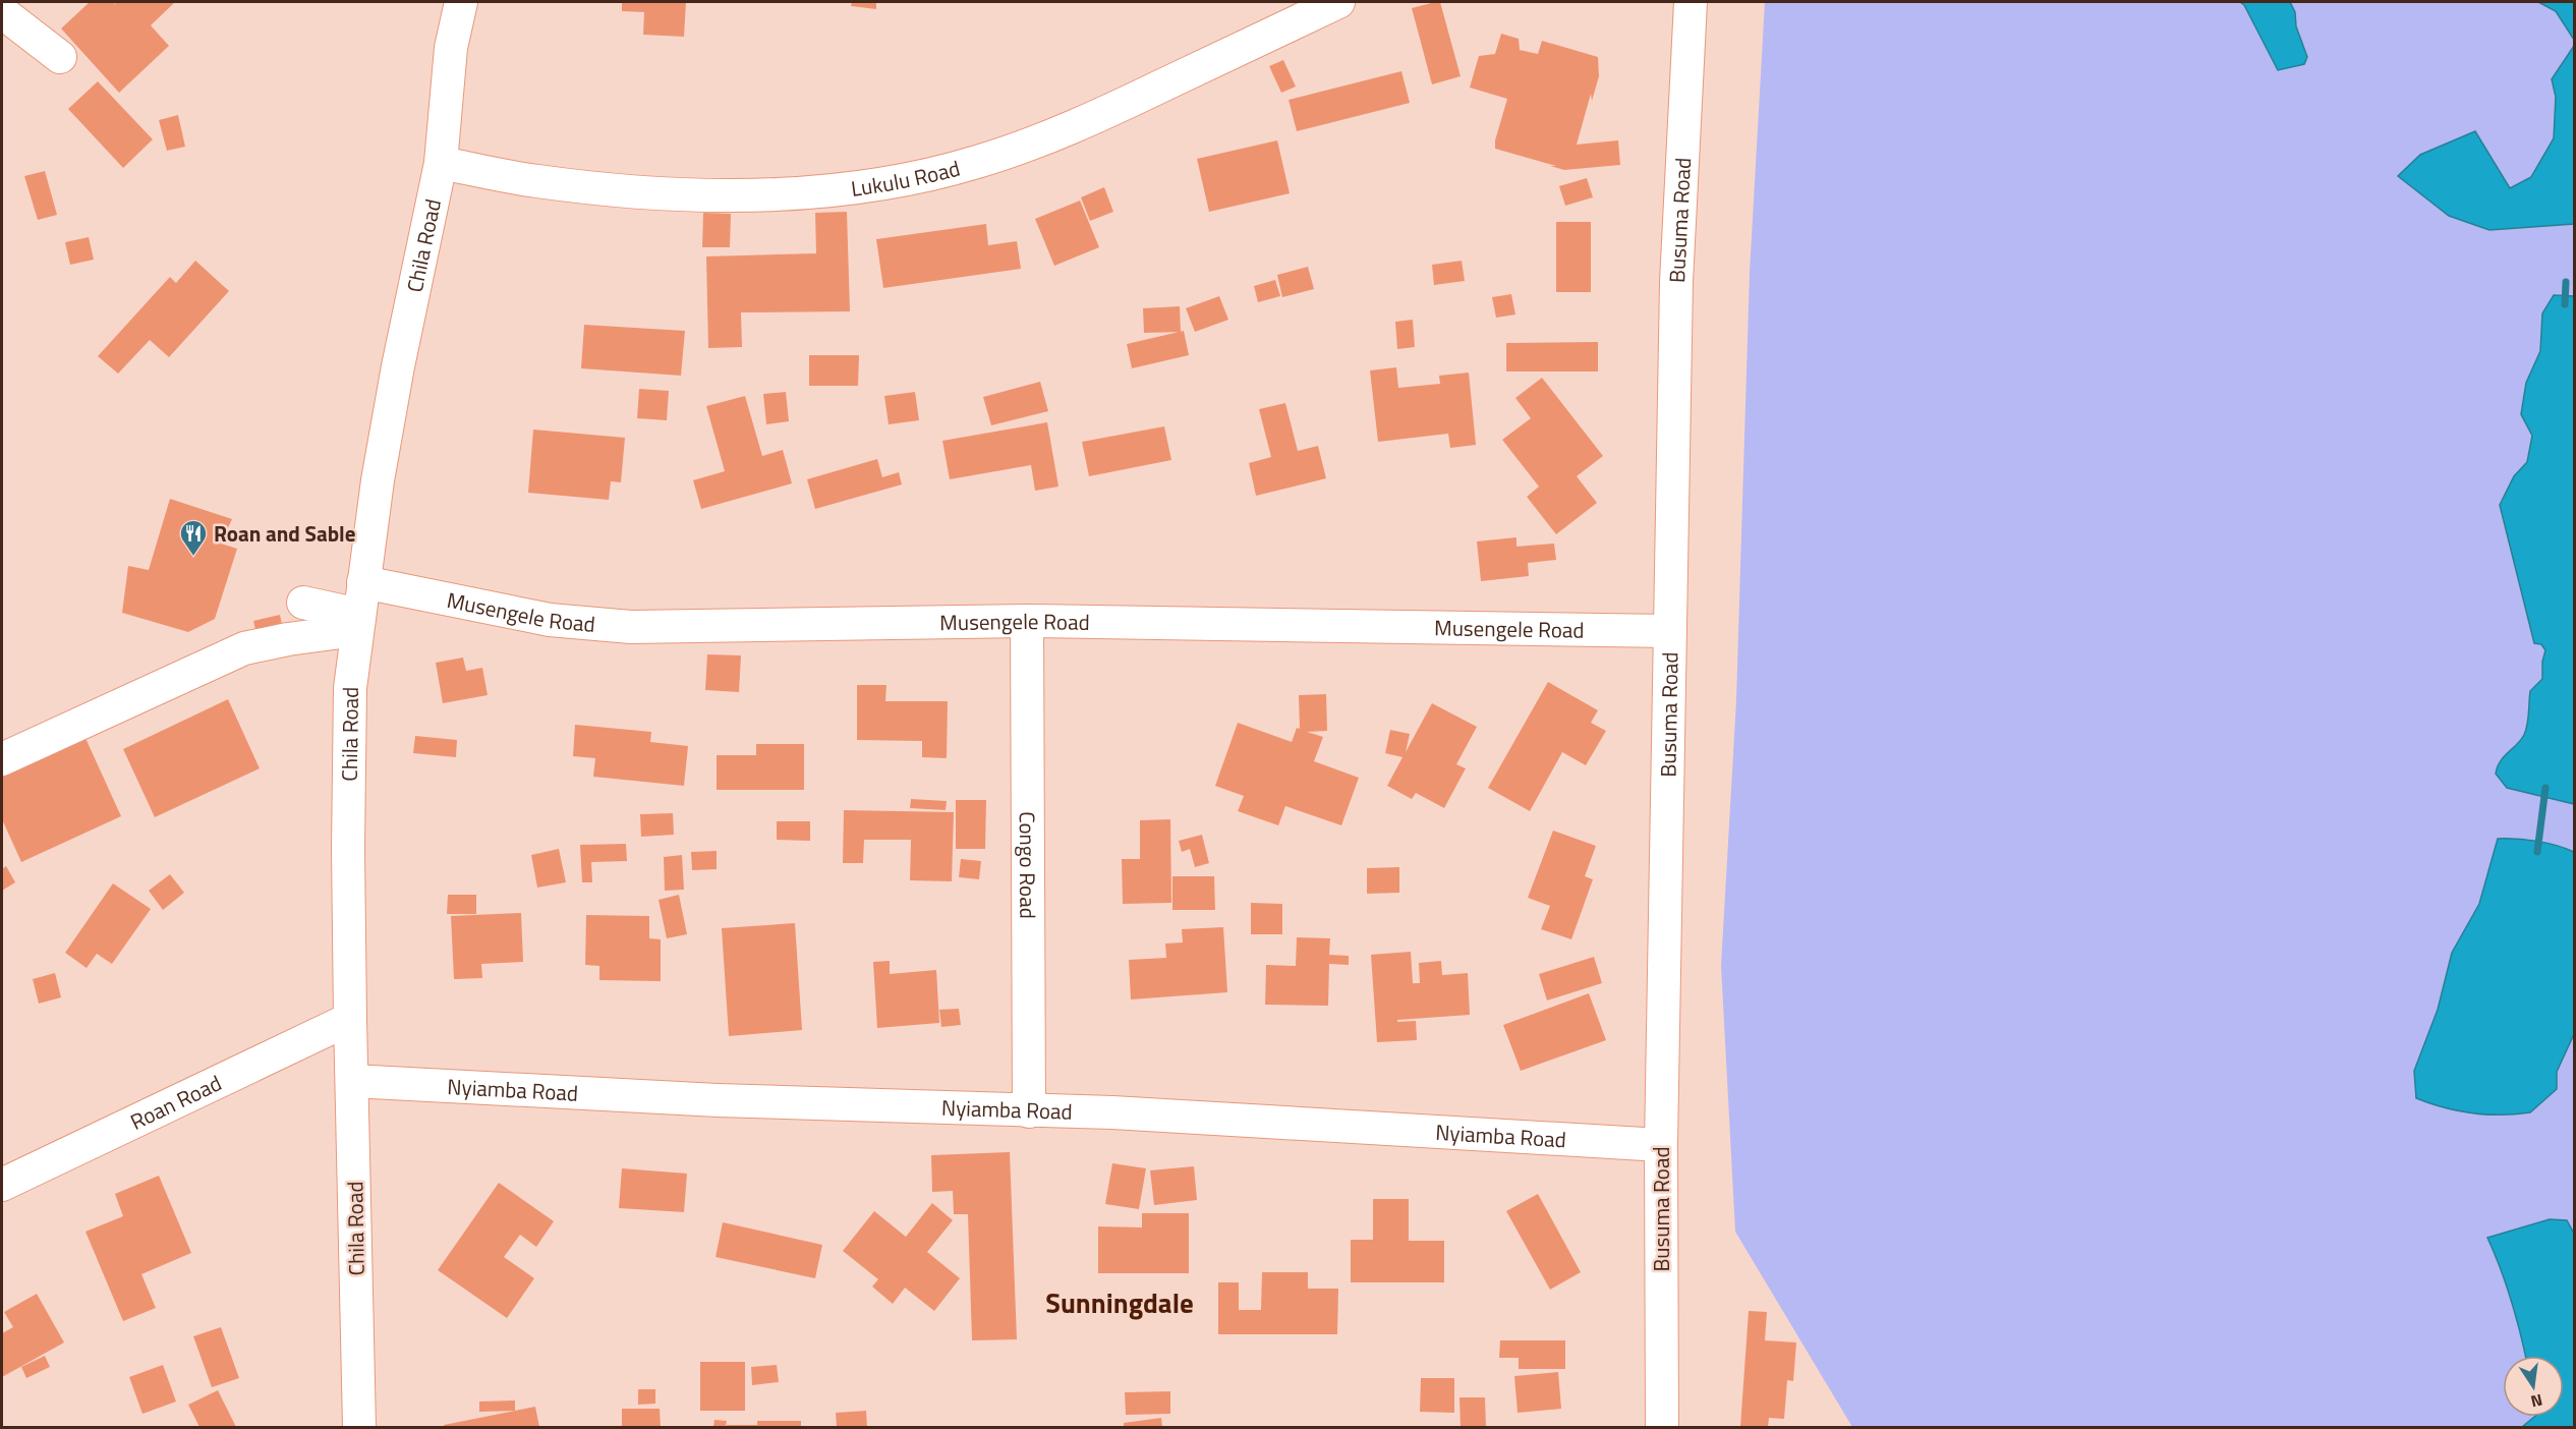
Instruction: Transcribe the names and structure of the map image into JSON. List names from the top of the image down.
{
  "streets": {
    "street": [
      "Lukulu Road",
      "Busuma Road",
      "Chila Road",
      "Musengele Road",
      "Congo Road",
      "Nyiamba Road",
      "Roan Road"
    ]
  },
  "crossings": [
    ["Lukulu Road", "Chila Road"],
    ["Busuma Road", "Musengele Road"],
    ["Busuma Road", "Nyiamba Road"],
    ["Chila Road", "Musengele Road"],
    ["Chila Road", "Nyiamba Road"],
    ["Chila Road", "Roan Road"],
    ["Musengele Road", "Congo Road"],
    ["Congo Road", "Nyiamba Road"]
  ],
  "districts": ["Sunningdale"],
  "places": {
    "restaurant": ["Roan and Sable"]
  },
  "north": "bottom"
}
